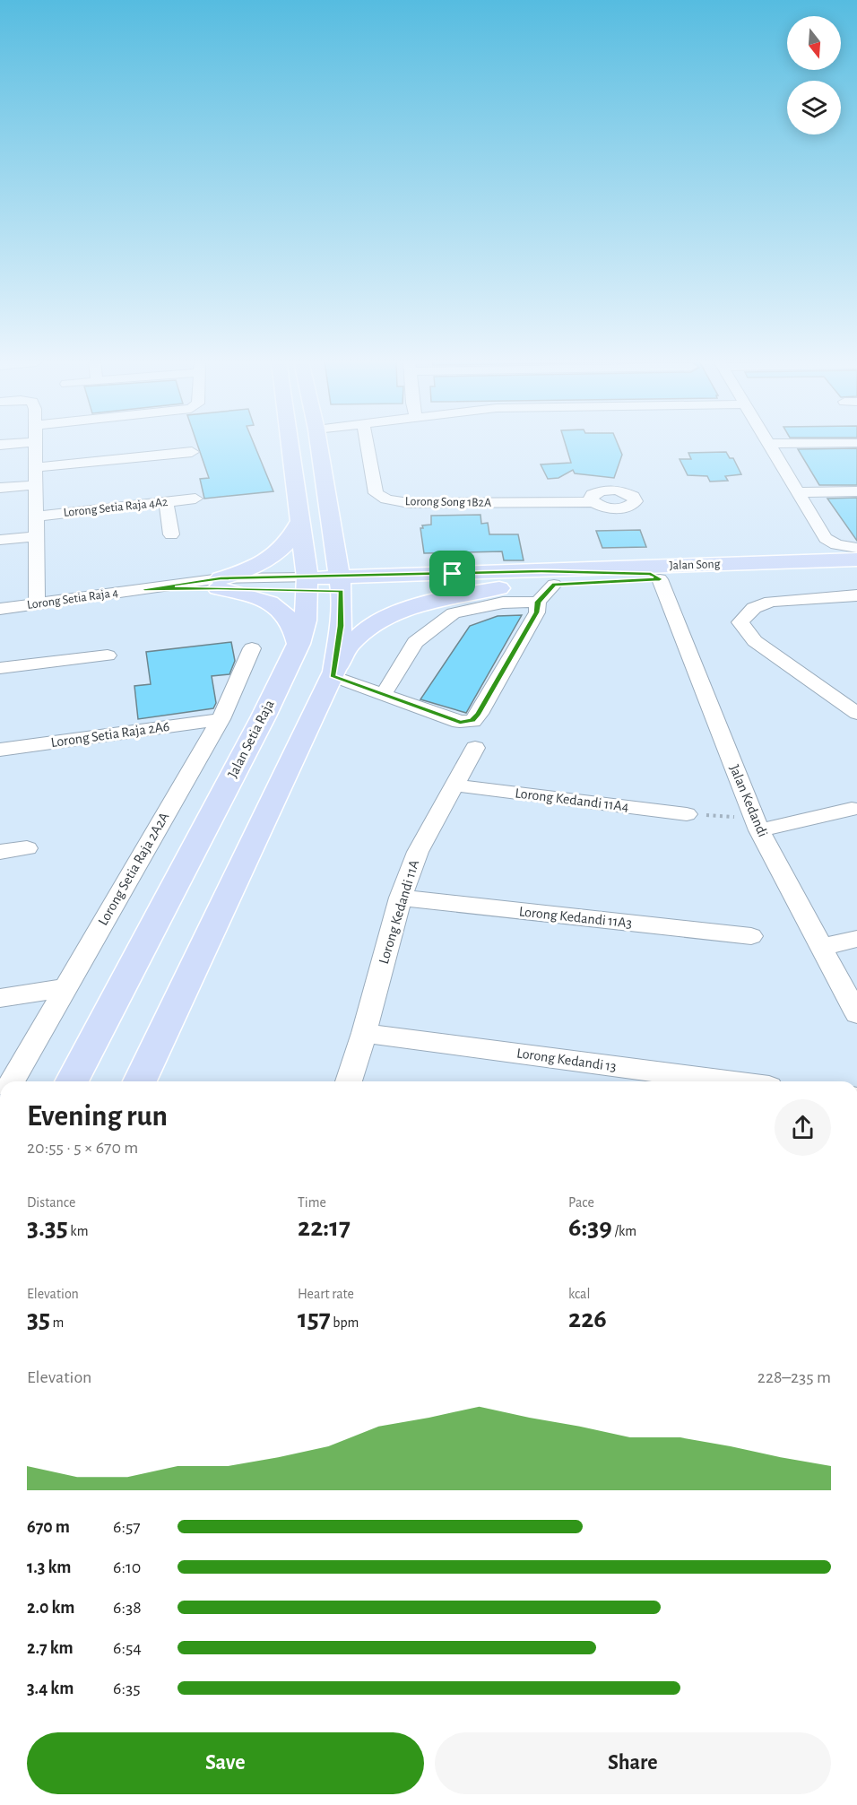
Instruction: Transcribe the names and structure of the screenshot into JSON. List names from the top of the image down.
{
  "streets": {
    "main road": ["Jalan Song", "Jalan Setia Raja"],
    "street": [
      "Lorong Song 1B2A",
      "Lorong Setia Raja 4A2",
      "Lorong Setia Raja 4",
      "Lorong Setia Raja 2A6",
      "Lorong Kedandi 11A4",
      "Jalan Kedandi",
      "Lorong Setia Raja 2A2A",
      "Lorong Kedandi 11A",
      "Lorong Kedandi 11A3",
      "Lorong Kedandi 13"
    ]
  },
  "crossings": [
    ["Jalan Song", "Lorong Setia Raja 4"],
    ["Jalan Song", "Jalan Setia Raja"],
    ["Jalan Song", "Jalan Kedandi"],
    ["Lorong Setia Raja 4", "Jalan Setia Raja"],
    ["Lorong Setia Raja 2A6", "Lorong Setia Raja 2A2A"],
    ["Lorong Kedandi 11A4", "Lorong Kedandi 11A"],
    ["Lorong Kedandi 11A", "Lorong Kedandi 11A3"],
    ["Lorong Kedandi 11A", "Lorong Kedandi 13"]
  ],
  "north": "bottom",
  "page": {
    "heading": ["Evening run", "20:55 · 5 × 670 m"],
    "stats": [
      ["Distance", "3.35 km"],
      ["Time", "22:17"],
      ["Pace", "6:39 /km"],
      ["Elevation", "35 m"],
      ["Heart rate", "157 bpm"],
      ["kcal", "226"]
    ],
    "chart": ["Elevation", "228–235 m"],
    "list": [
      {
        "name": "670 m",
        "note": "6:57"
      },
      {
        "name": "1.3 km",
        "note": "6:10"
      },
      {
        "name": "2.0 km",
        "note": "6:38"
      },
      {
        "name": "2.7 km",
        "note": "6:54"
      },
      {
        "name": "3.4 km",
        "note": "6:35"
      }
    ],
    "buttons": ["Save", "Share"]
  }
}
